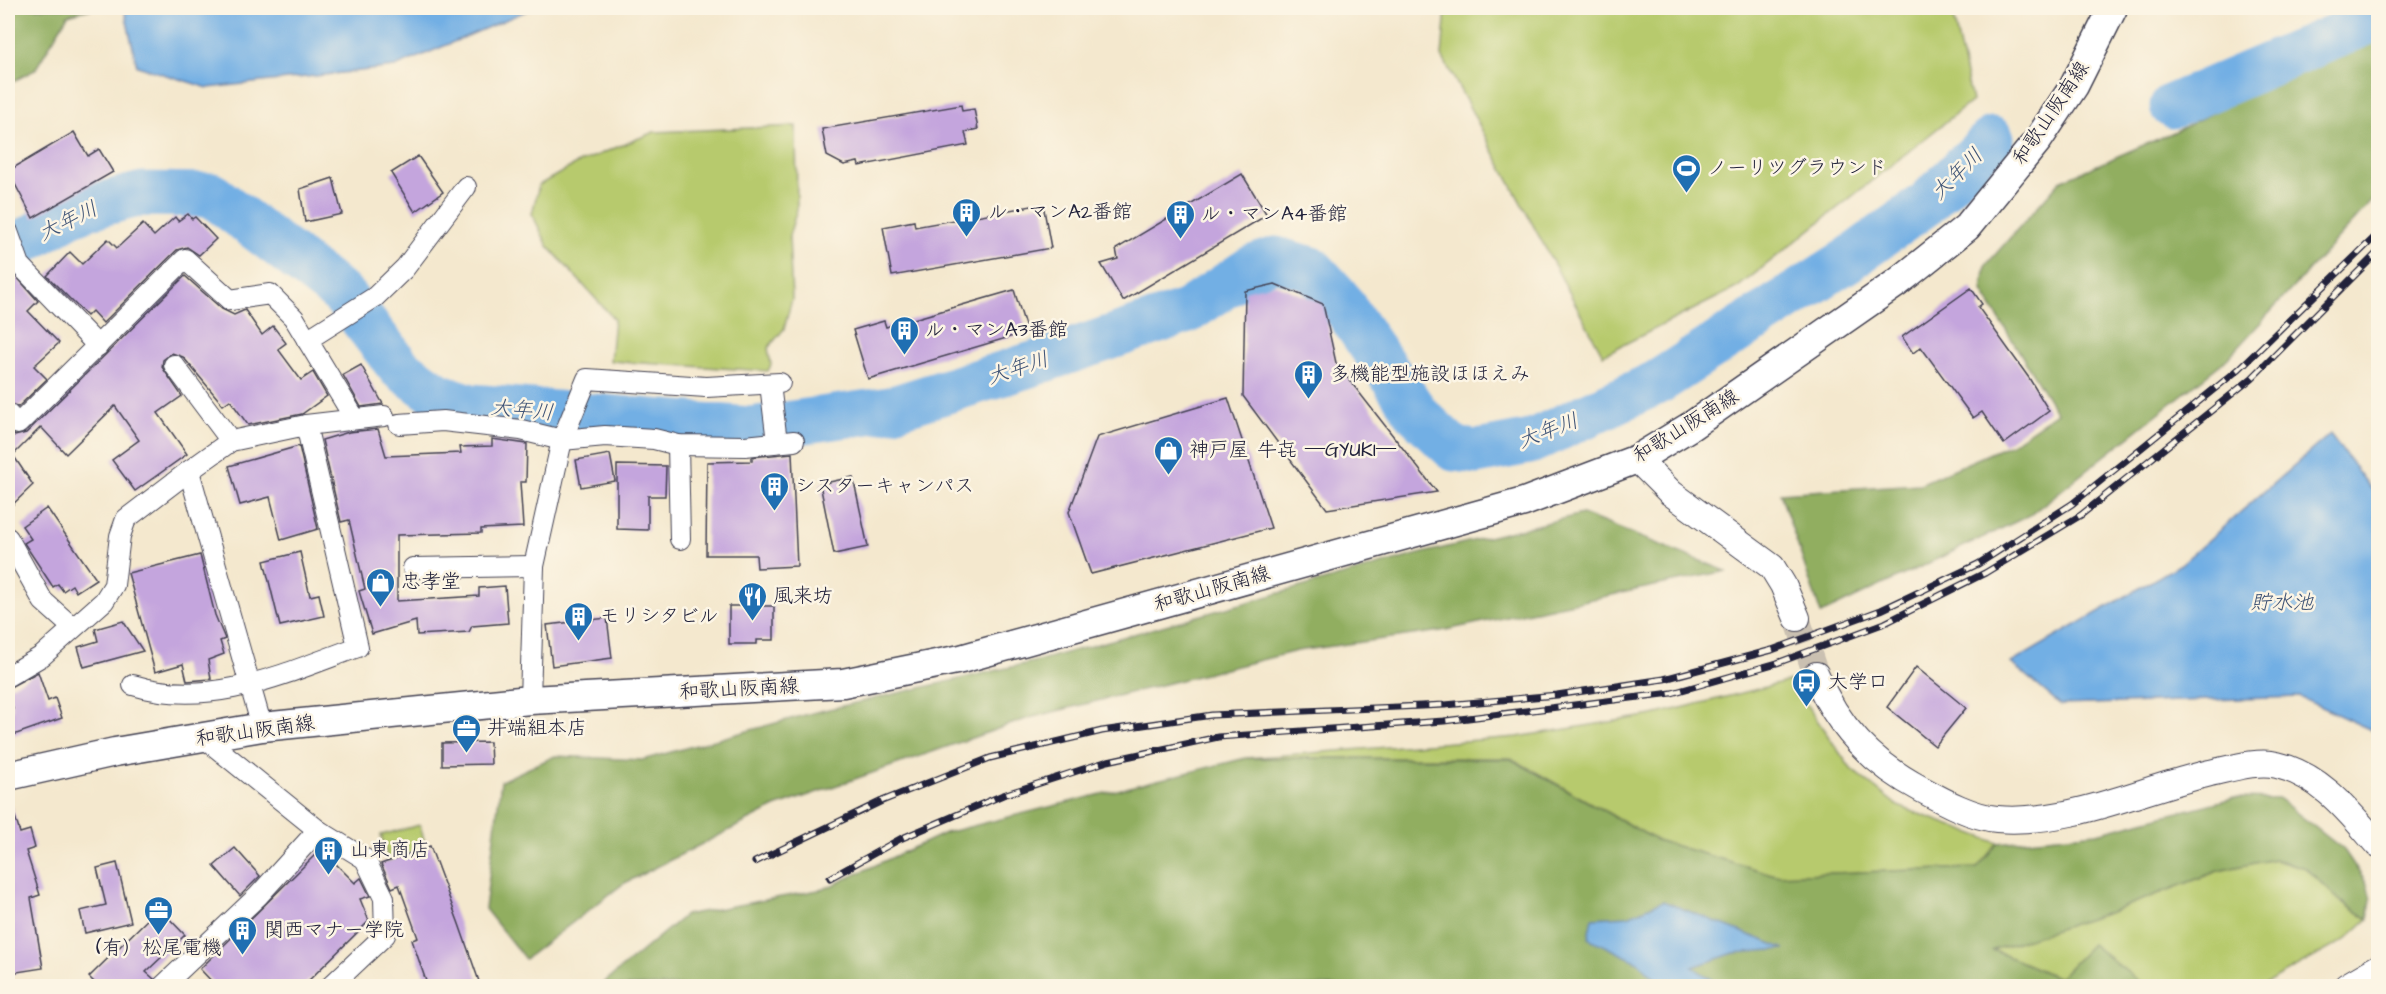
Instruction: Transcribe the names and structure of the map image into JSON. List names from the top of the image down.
{
  "streets": {
    "main road": ["和歌山阪南線"]
  },
  "water": ["大年川", "貯水池"],
  "places": {
    "sports": ["ノーリツグラウンド"],
    "building": [
      "ル・マンA2番館",
      "ル・マンA4番館",
      "ル・マンA3番館",
      "多機能型施設ほほえみ",
      "シスターキャンパス",
      "モリシタビル",
      "山東商店",
      "関西マナー学院"
    ],
    "shop": ["神戸屋 牛㐂 ―GYUKI―", "忠孝堂"],
    "restaurant": ["風来坊"],
    "bus stop": ["大学口"],
    "office": ["井端組本店", "(有）松尾電機"]
  }
}
